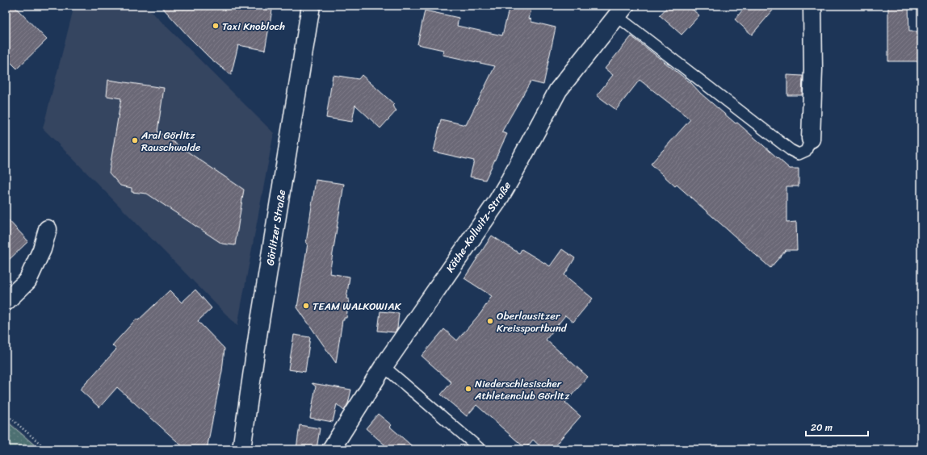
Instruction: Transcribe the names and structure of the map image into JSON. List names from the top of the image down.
{
  "streets": {
    "street": ["Käthe-Kollwitz-Straße", "Görlitzer Straße"]
  },
  "places": [
    "Taxi Knobloch",
    "Aral Görlitz Rauschwalde",
    "TEAM WALKOWIAK",
    "Oberlausitzer Kreissportbund",
    "Niederschlesischer Athletenclub Görlitz"
  ],
  "scale_bar": "20 m"
}
